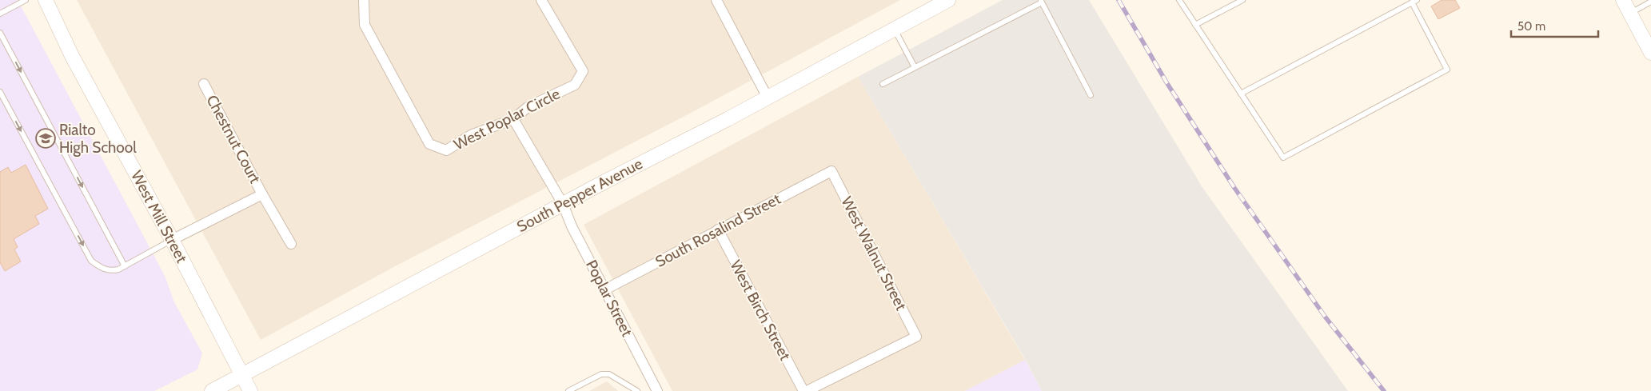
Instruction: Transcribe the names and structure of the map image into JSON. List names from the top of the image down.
{
  "streets": {
    "main road": ["South Pepper Avenue", "West Mill Street"],
    "street": [
      "West Poplar Circle",
      "Chestnut Court",
      "South Rosalind Street",
      "West Walnut Street",
      "Poplar Street",
      "West Birch Street"
    ]
  },
  "crossings": [
    ["West Poplar Circle", "Poplar Street"],
    ["Chestnut Court", "West Mill Street"],
    ["South Pepper Avenue", "West Mill Street"],
    ["South Pepper Avenue", "Poplar Street"],
    ["South Rosalind Street", "West Walnut Street"],
    ["South Rosalind Street", "Poplar Street"],
    ["South Rosalind Street", "West Birch Street"],
    ["West Walnut Street", "West Birch Street"]
  ],
  "places": {
    "school or university": ["Rialto High School"]
  },
  "scale_bar": "50 m"
}
